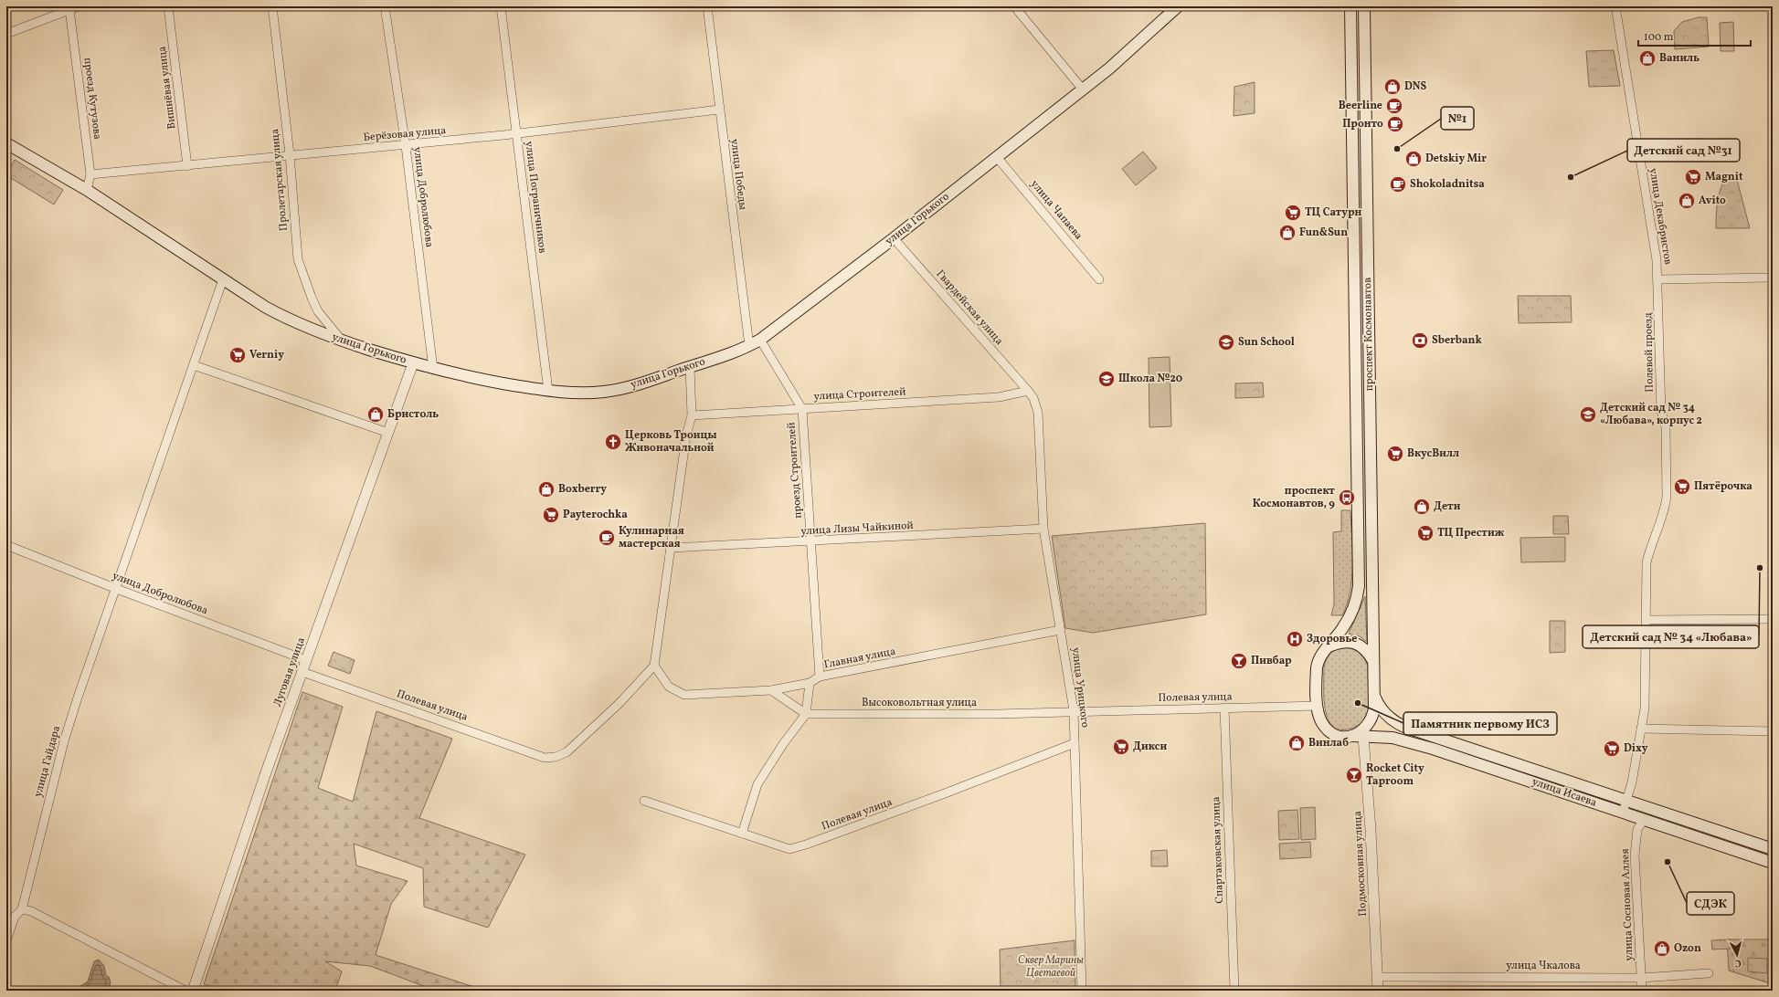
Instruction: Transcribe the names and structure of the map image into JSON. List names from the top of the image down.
{
  "streets": {
    "main road": ["улица Горького", "проспект Космонавтов", "улица Исаева"],
    "street": [
      "Вишнёвая улица",
      "проезд Кутузова",
      "Берёзовая улица",
      "улица Победы",
      "Пролетарская улица",
      "улица Добролюбова",
      "улица Пограничников",
      "улица Чапаева",
      "улица Декабристов",
      "Гвардейская улица",
      "Полевой проезд",
      "улица Строителей",
      "проезд Строителей",
      "улица Лизы Чайкиной",
      "Главная улица",
      "Луговая улица",
      "улица Урицкого",
      "Полевая улица",
      "Высоковольтная улица",
      "улица Гайдара",
      "Спартаковская улица",
      "Подмосковная улица",
      "улица Сосновая Аллея",
      "улица Чкалова"
    ]
  },
  "crossings": [
    ["Вишнёвая улица", "Берёзовая улица"],
    ["проезд Кутузова", "Берёзовая улица"],
    ["проезд Кутузова", "улица Горького"],
    ["Берёзовая улица", "улица Победы"],
    ["Берёзовая улица", "Пролетарская улица"],
    ["Берёзовая улица", "улица Добролюбова"],
    ["Берёзовая улица", "улица Пограничников"],
    ["улица Победы", "улица Горького"],
    ["Пролетарская улица", "улица Горького"],
    ["улица Добролюбова", "улица Горького"],
    ["улица Добролюбова", "Луговая улица"],
    ["улица Добролюбова", "улица Гайдара"],
    ["улица Пограничников", "улица Горького"],
    ["улица Чапаева", "улица Горького"],
    ["улица Декабристов", "Полевой проезд"],
    ["улица Горького", "Гвардейская улица"],
    ["улица Горького", "проезд Строителей"],
    ["улица Горького", "Луговая улица"],
    ["улица Горького", "улица Гайдара"],
    ["Гвардейская улица", "улица Строителей"],
    ["Гвардейская улица", "улица Урицкого"],
    ["проспект Космонавтов", "Полевая улица"],
    ["проспект Космонавтов", "улица Исаева"],
    ["проспект Космонавтов", "Подмосковная улица"],
    ["Полевой проезд", "улица Исаева"],
    ["улица Строителей", "проезд Строителей"],
    ["улица Строителей", "улица Урицкого"],
    ["проезд Строителей", "улица Лизы Чайкиной"],
    ["проезд Строителей", "Главная улица"],
    ["улица Лизы Чайкиной", "улица Урицкого"],
    ["Главная улица", "улица Урицкого"],
    ["Главная улица", "Полевая улица"],
    ["Луговая улица", "Полевая улица"],
    ["улица Урицкого", "Полевая улица"],
    ["улица Урицкого", "Высоковольтная улица"],
    ["Полевая улица", "Высоковольтная улица"],
    ["Полевая улица", "улица Исаева"],
    ["Полевая улица", "Спартаковская улица"],
    ["Полевая улица", "Подмосковная улица"],
    ["улица Исаева", "Подмосковная улица"],
    ["улица Исаева", "улица Сосновая Аллея"],
    ["Подмосковная улица", "улица Чкалова"],
    ["улица Сосновая Аллея", "улица Чкалова"]
  ],
  "parks": ["Сквер Марины Цветаевой"],
  "places": {
    "shop": [
      "Ваниль",
      "DNS",
      "Detskiy Mir",
      "Avito",
      "Fun&Sun",
      "Бристоль",
      "Boxberry",
      "Дети",
      "Винлаб",
      "Ozon"
    ],
    "cafe": [
      "Beerline",
      "Пронто",
      "Shokoladnitsa",
      "Кулинарная мастерская"
    ],
    "other": [
      "№1",
      "Детский сад №31",
      "Детский сад № 34 «Любава»",
      "Памятник первому ИСЗ",
      "СДЭК"
    ],
    "supermarket": [
      "Magnit",
      "ТЦ Сатурн",
      "Verniy",
      "ВкусВилл",
      "Пятёрочка",
      "Payterochka",
      "ТЦ Престиж",
      "Дикси",
      "Dixy"
    ],
    "bank": ["Sberbank"],
    "school or university": ["Sun School", "Школа №20", "Детский сад № 34 «Любава», корпус 2"],
    "church": ["Церковь Троицы Живоначальной"],
    "bus stop": ["проспект Космонавтов, 9"],
    "hospital": ["Здоровье"],
    "bar": ["Пивбар", "Rocket City Taproom"]
  },
  "scale_bar": "100 m",
  "north": "bottom"
}
